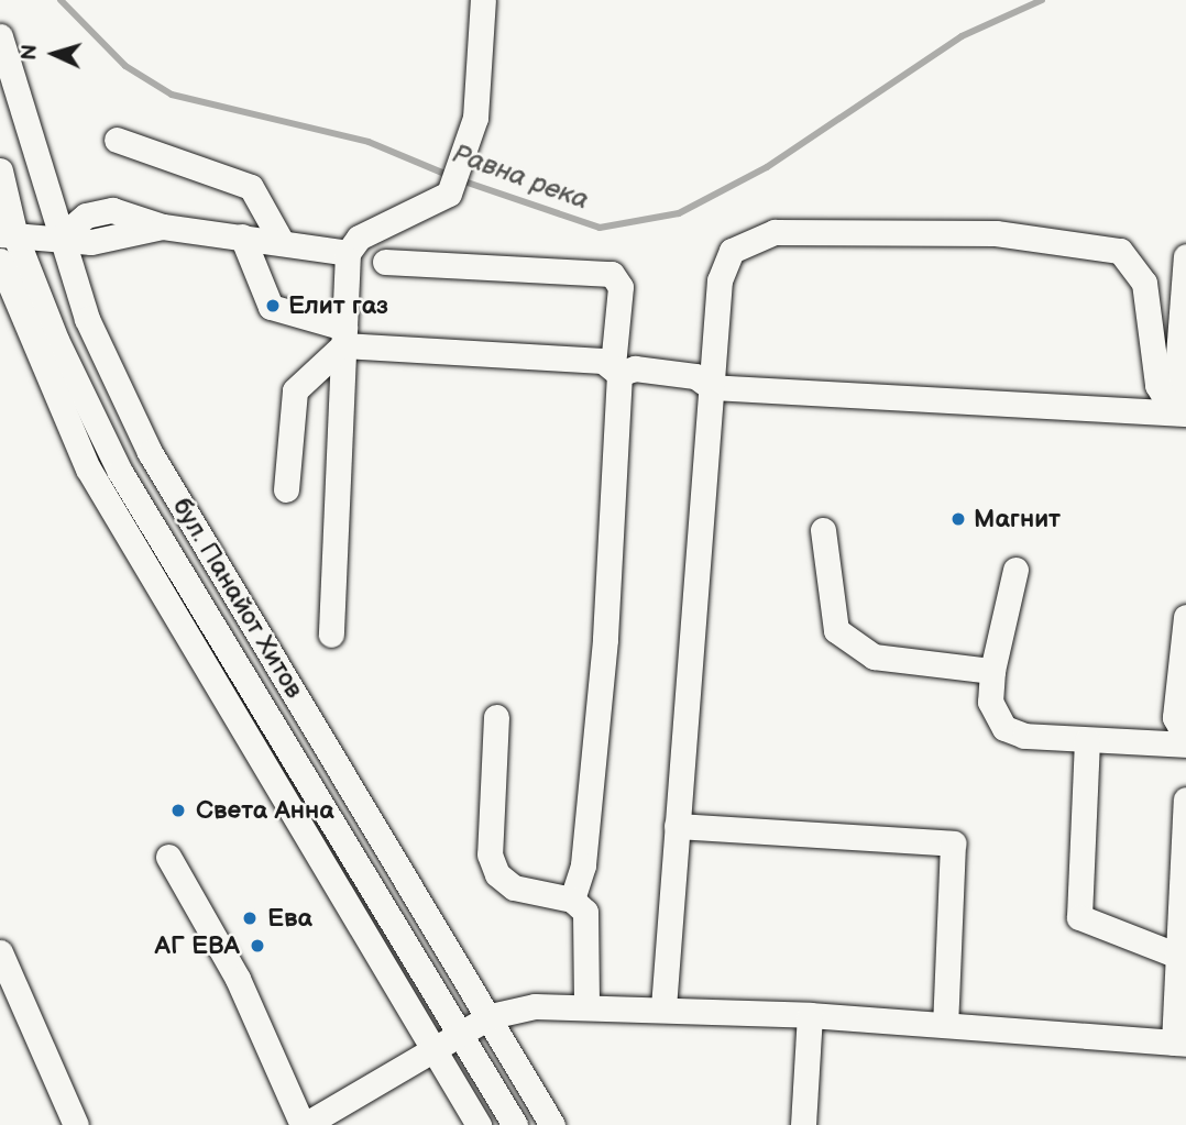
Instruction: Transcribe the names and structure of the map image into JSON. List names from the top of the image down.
{
  "streets": {
    "street": ["бул. Панайот Хитов"]
  },
  "water": ["Равна река"],
  "places": [
    "Елит газ",
    "Магнит",
    "Света Анна",
    "Ева",
    "АГ ЕВА"
  ],
  "north": "left"
}
